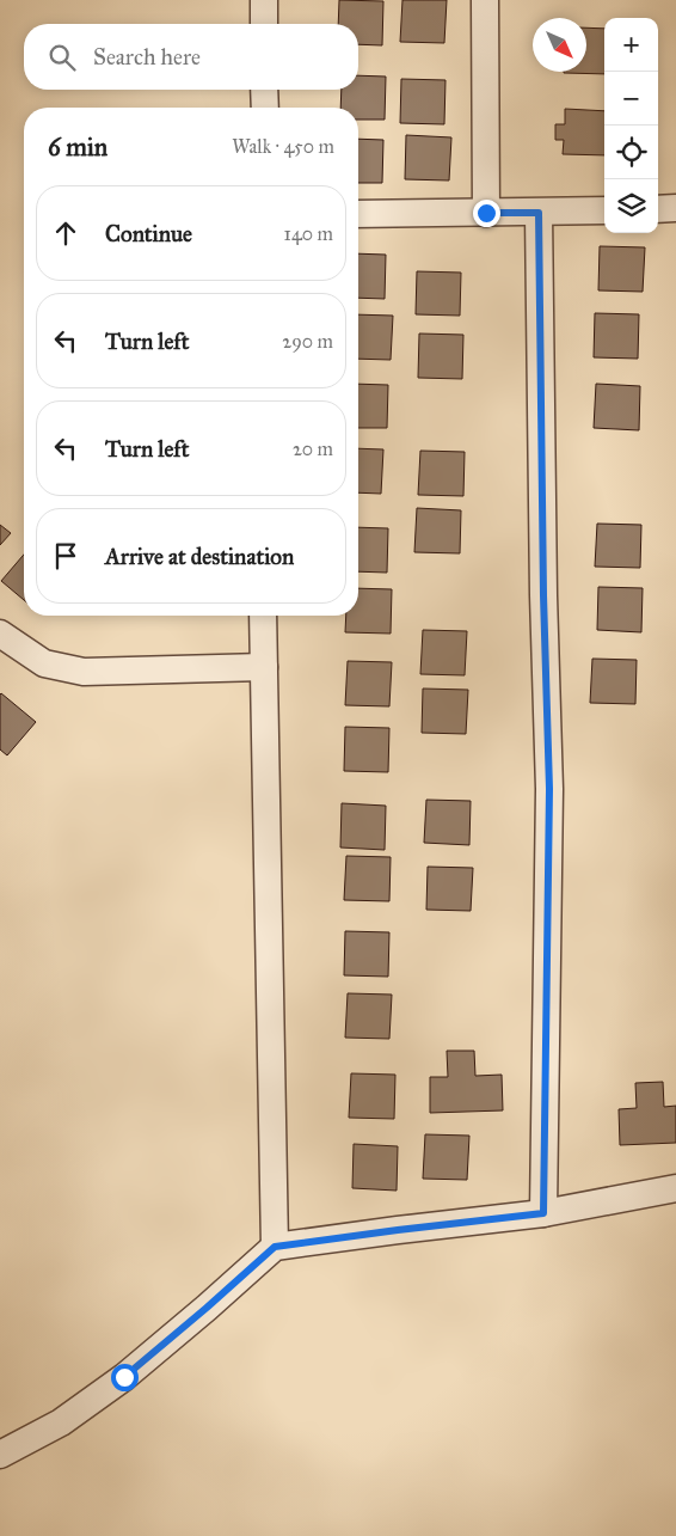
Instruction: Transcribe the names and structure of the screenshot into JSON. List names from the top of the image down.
{
  "north": "bottom right",
  "page": {
    "map_buttons": ["+", "−"],
    "search": "Search here",
    "heading": ["6 min", "Walk · 450 m"],
    "list": [
      ["Continue", "140 m"],
      ["Turn left", "290 m"],
      ["Turn left", "20 m"],
      "Arrive at destination"
    ]
  }
}
